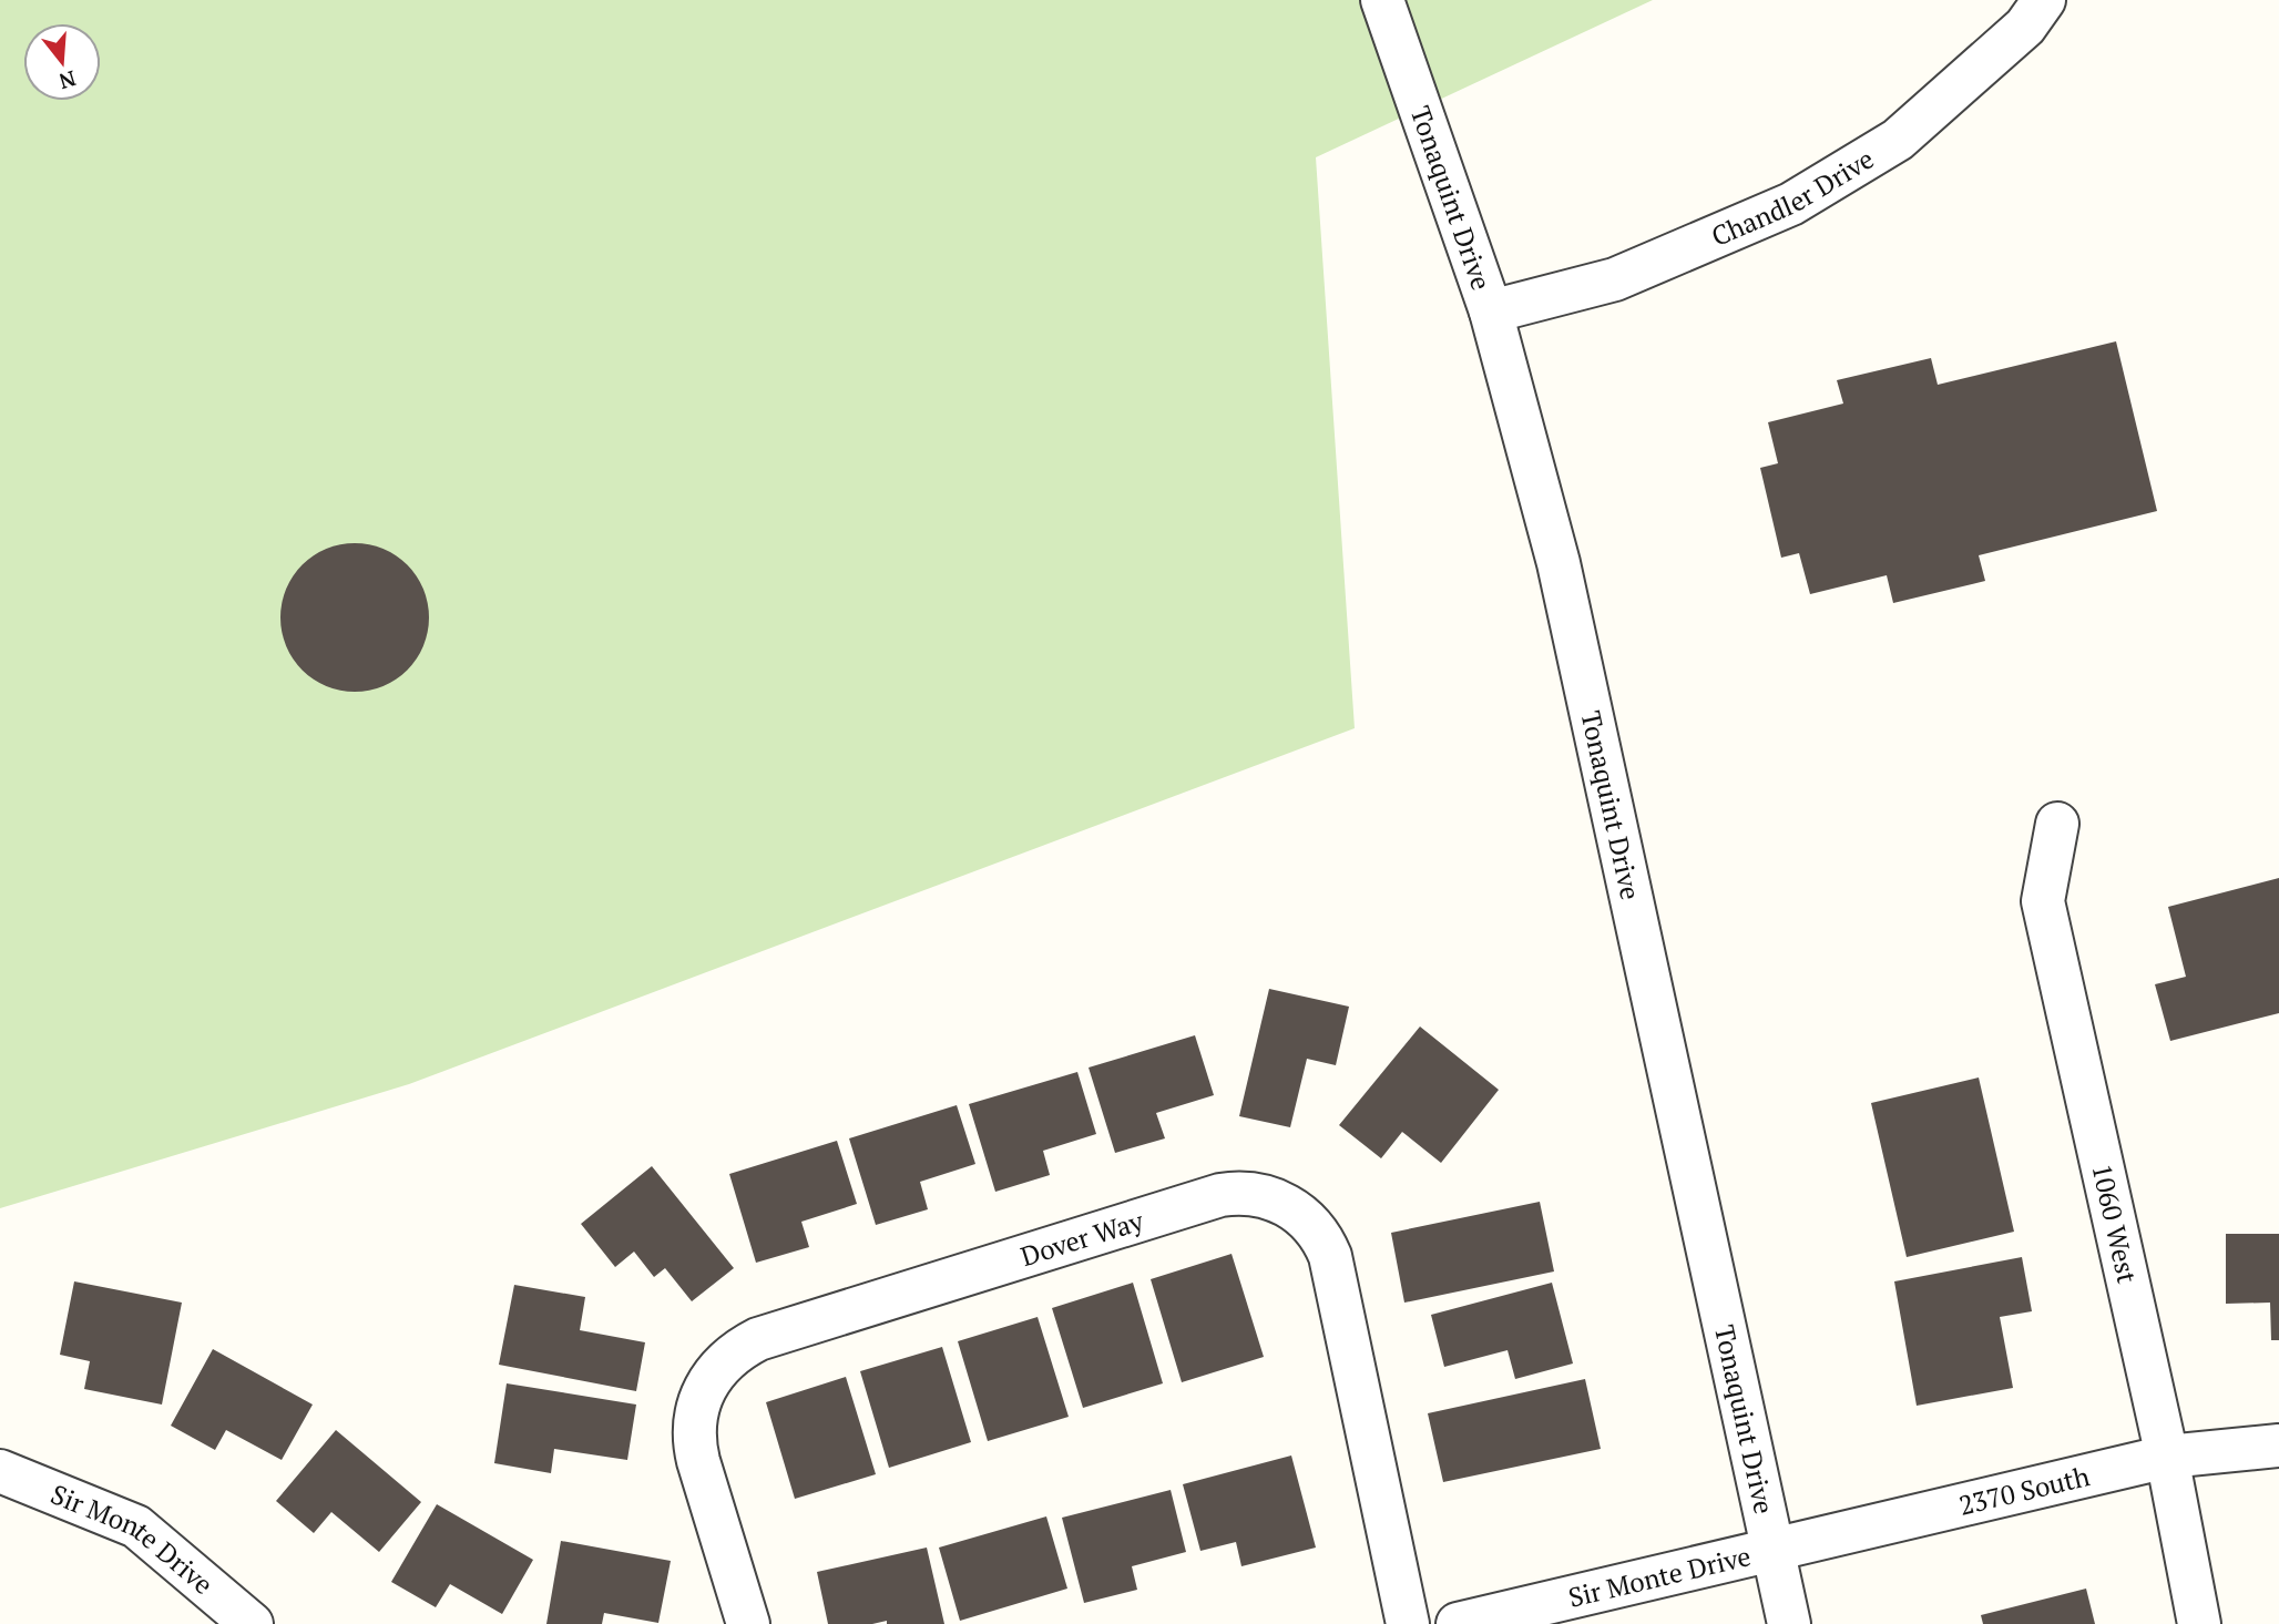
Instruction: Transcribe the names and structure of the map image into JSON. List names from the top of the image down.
{
  "streets": {
    "street": [
      "Chandler Drive",
      "Tonaquint Drive",
      "1060 West",
      "Dover Way",
      "2370 South",
      "Sir Monte Drive"
    ]
  },
  "crossings": [
    ["Chandler Drive", "Tonaquint Drive"],
    ["Tonaquint Drive", "2370 South"],
    ["Tonaquint Drive", "Sir Monte Drive"],
    ["1060 West", "2370 South"],
    ["2370 South", "Sir Monte Drive"]
  ],
  "north": "bottom"
}
